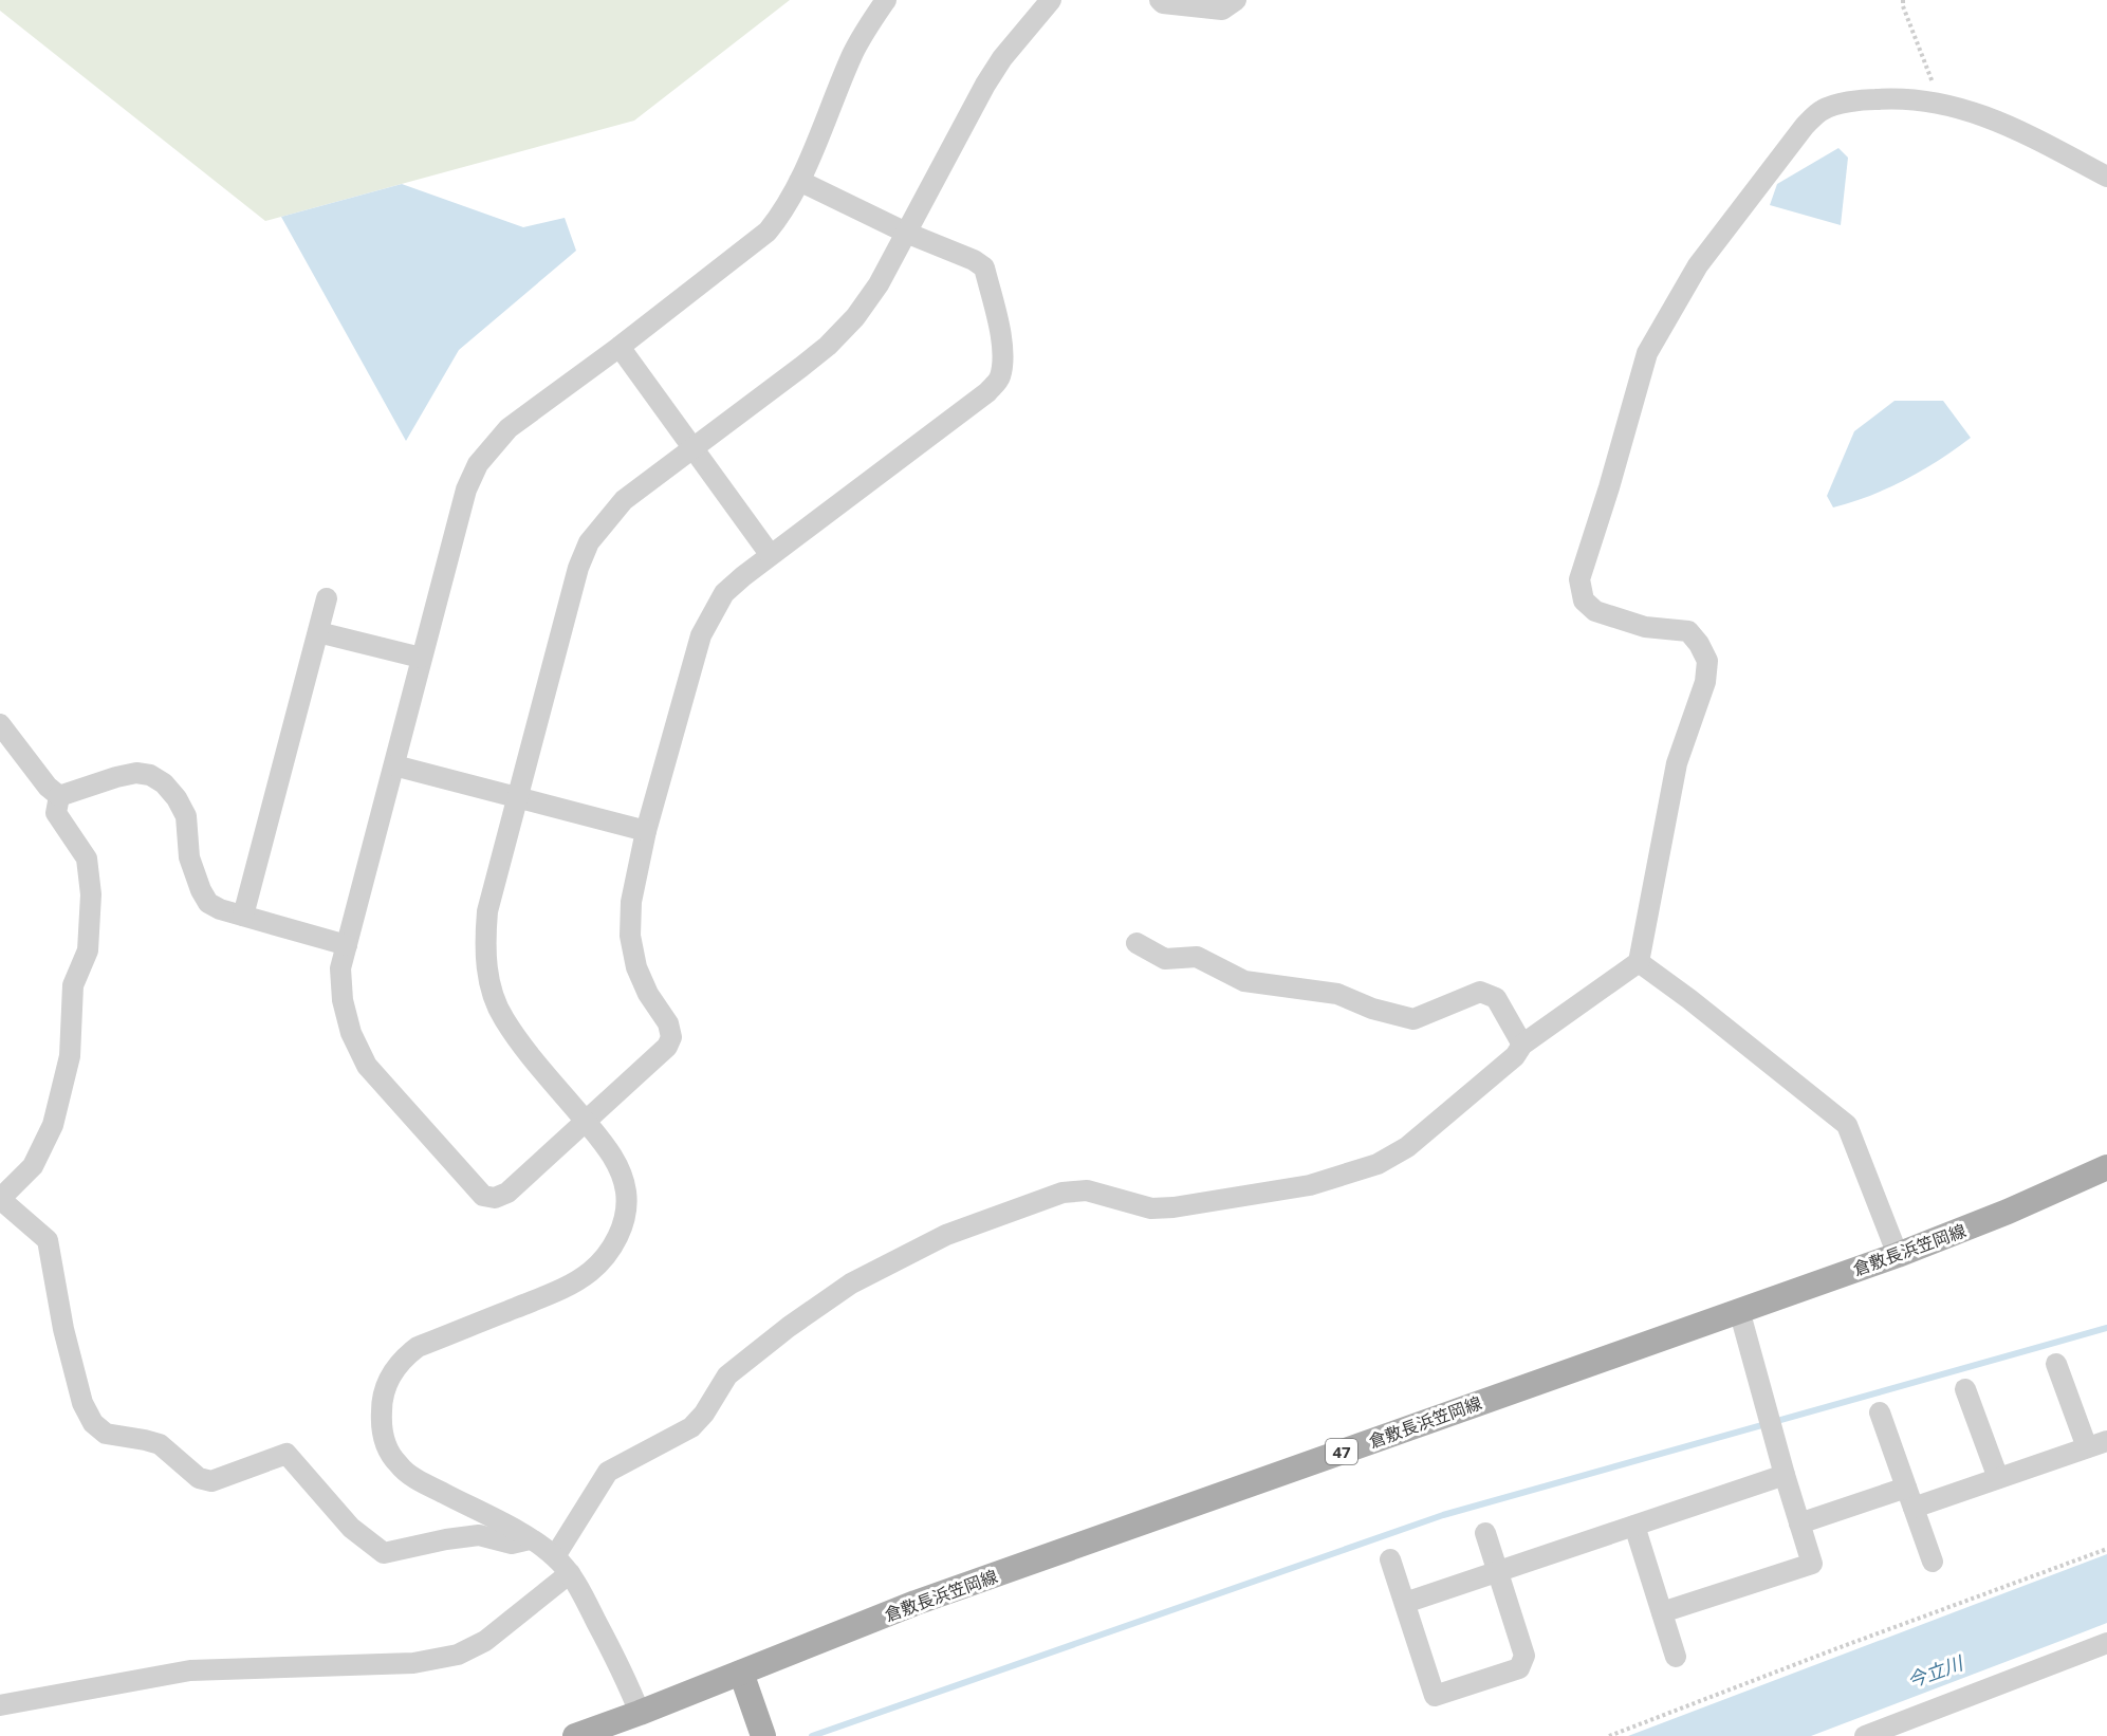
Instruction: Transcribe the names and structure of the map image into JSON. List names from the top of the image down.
{
  "streets": {
    "main road": ["倉敷長浜笠岡線", "47"]
  },
  "water": ["今立川"]
}
